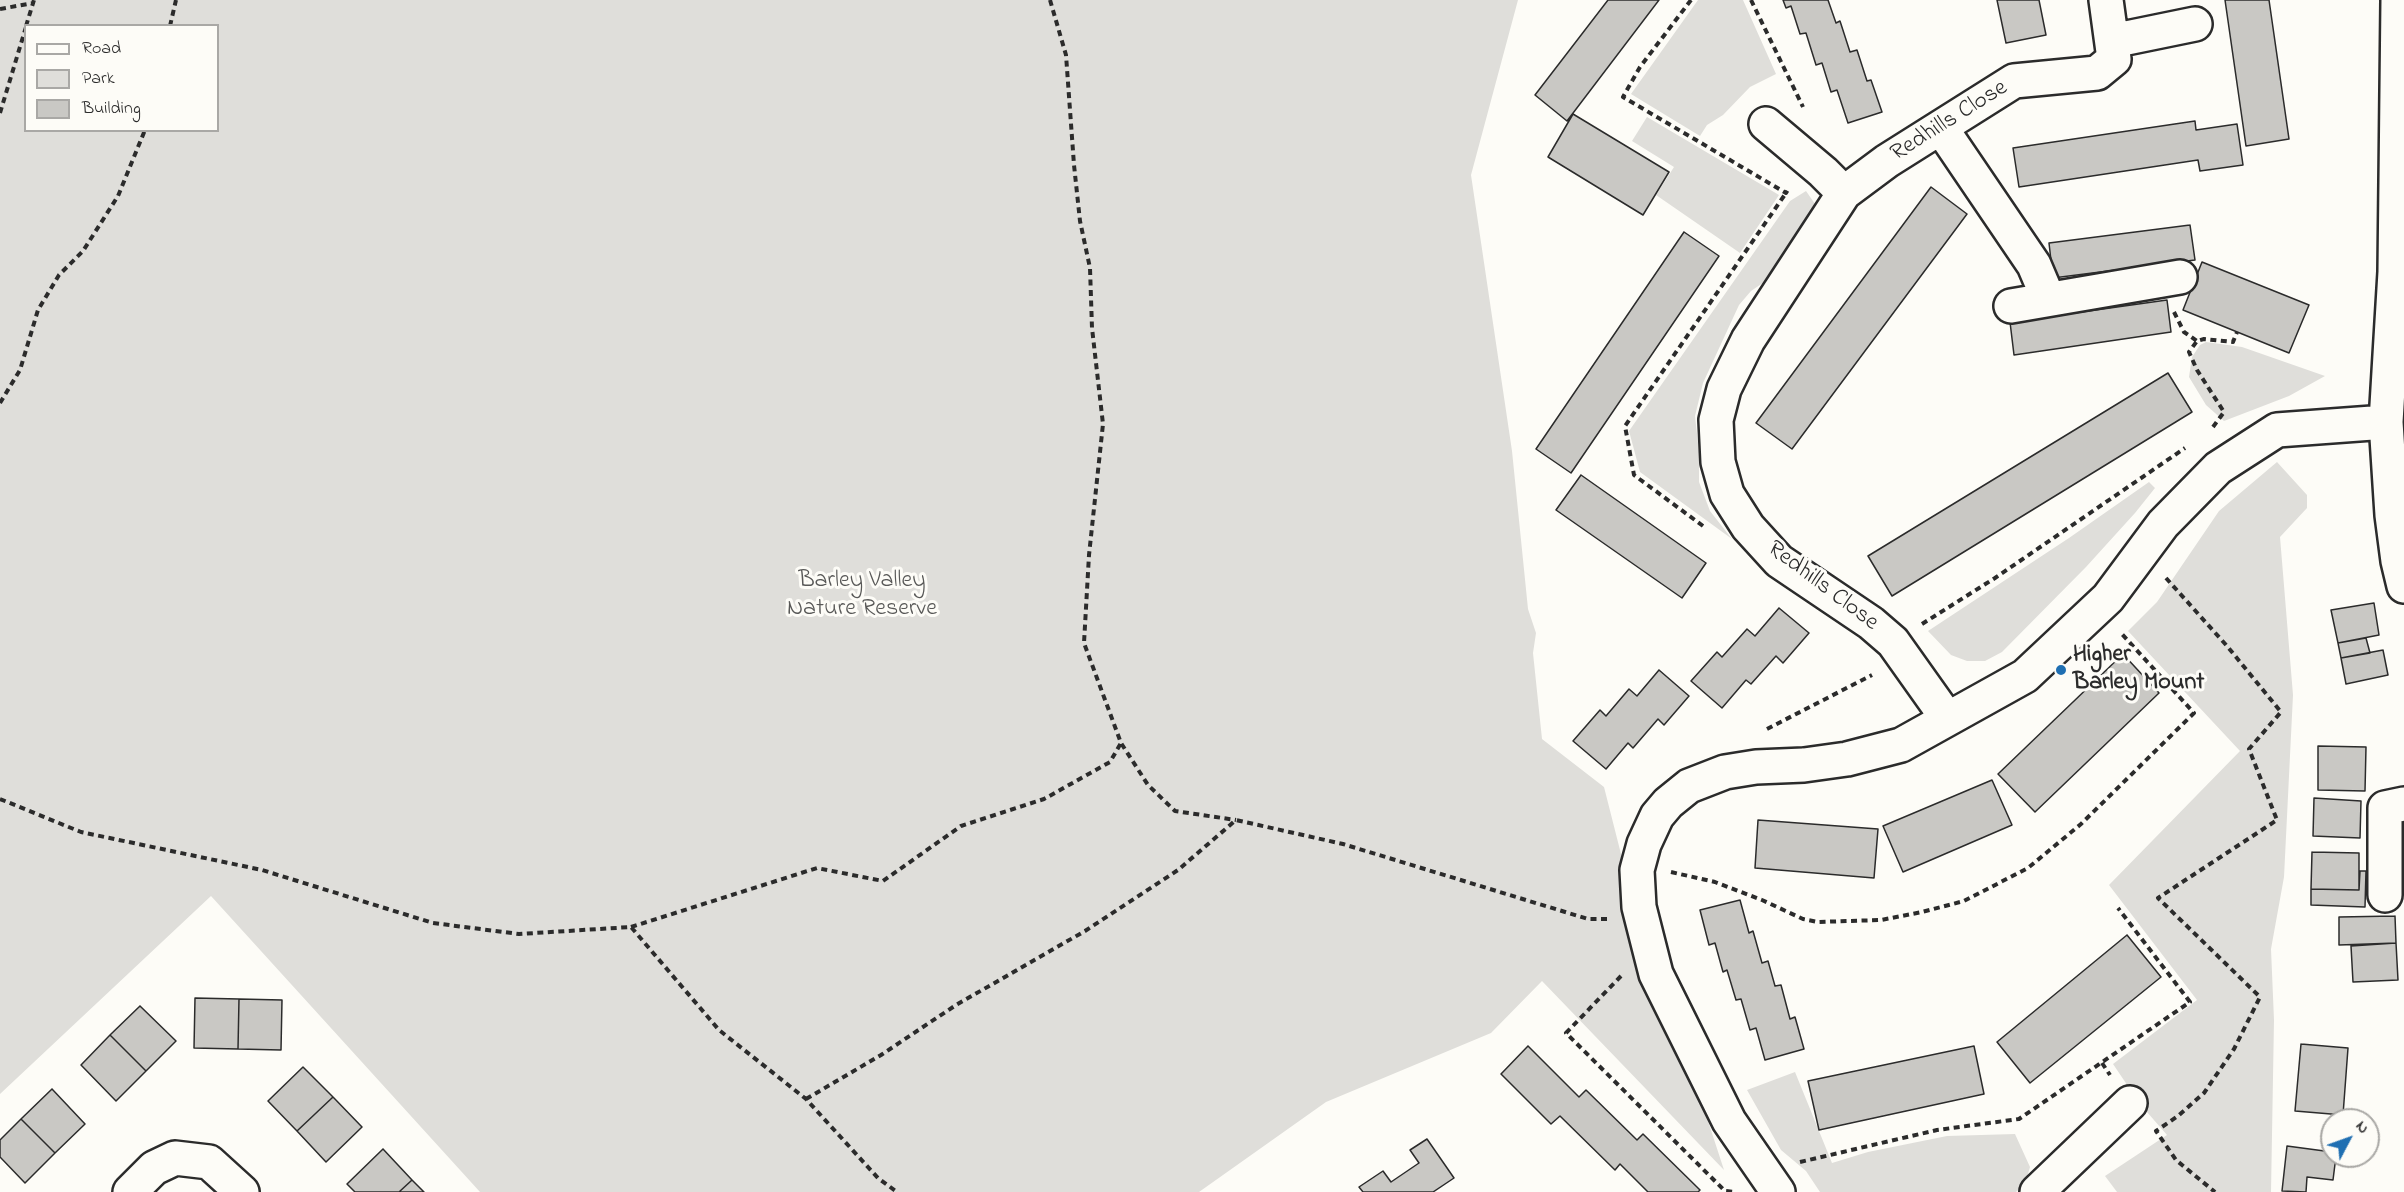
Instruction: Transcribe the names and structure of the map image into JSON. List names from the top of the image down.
{
  "streets": {
    "street": ["Redhills Close"]
  },
  "parks": ["Barley Valley Nature Reserve"],
  "places": ["Higher Barley Mount"],
  "legend": ["Road", "Park", "Building"],
  "north": "top right"
}
